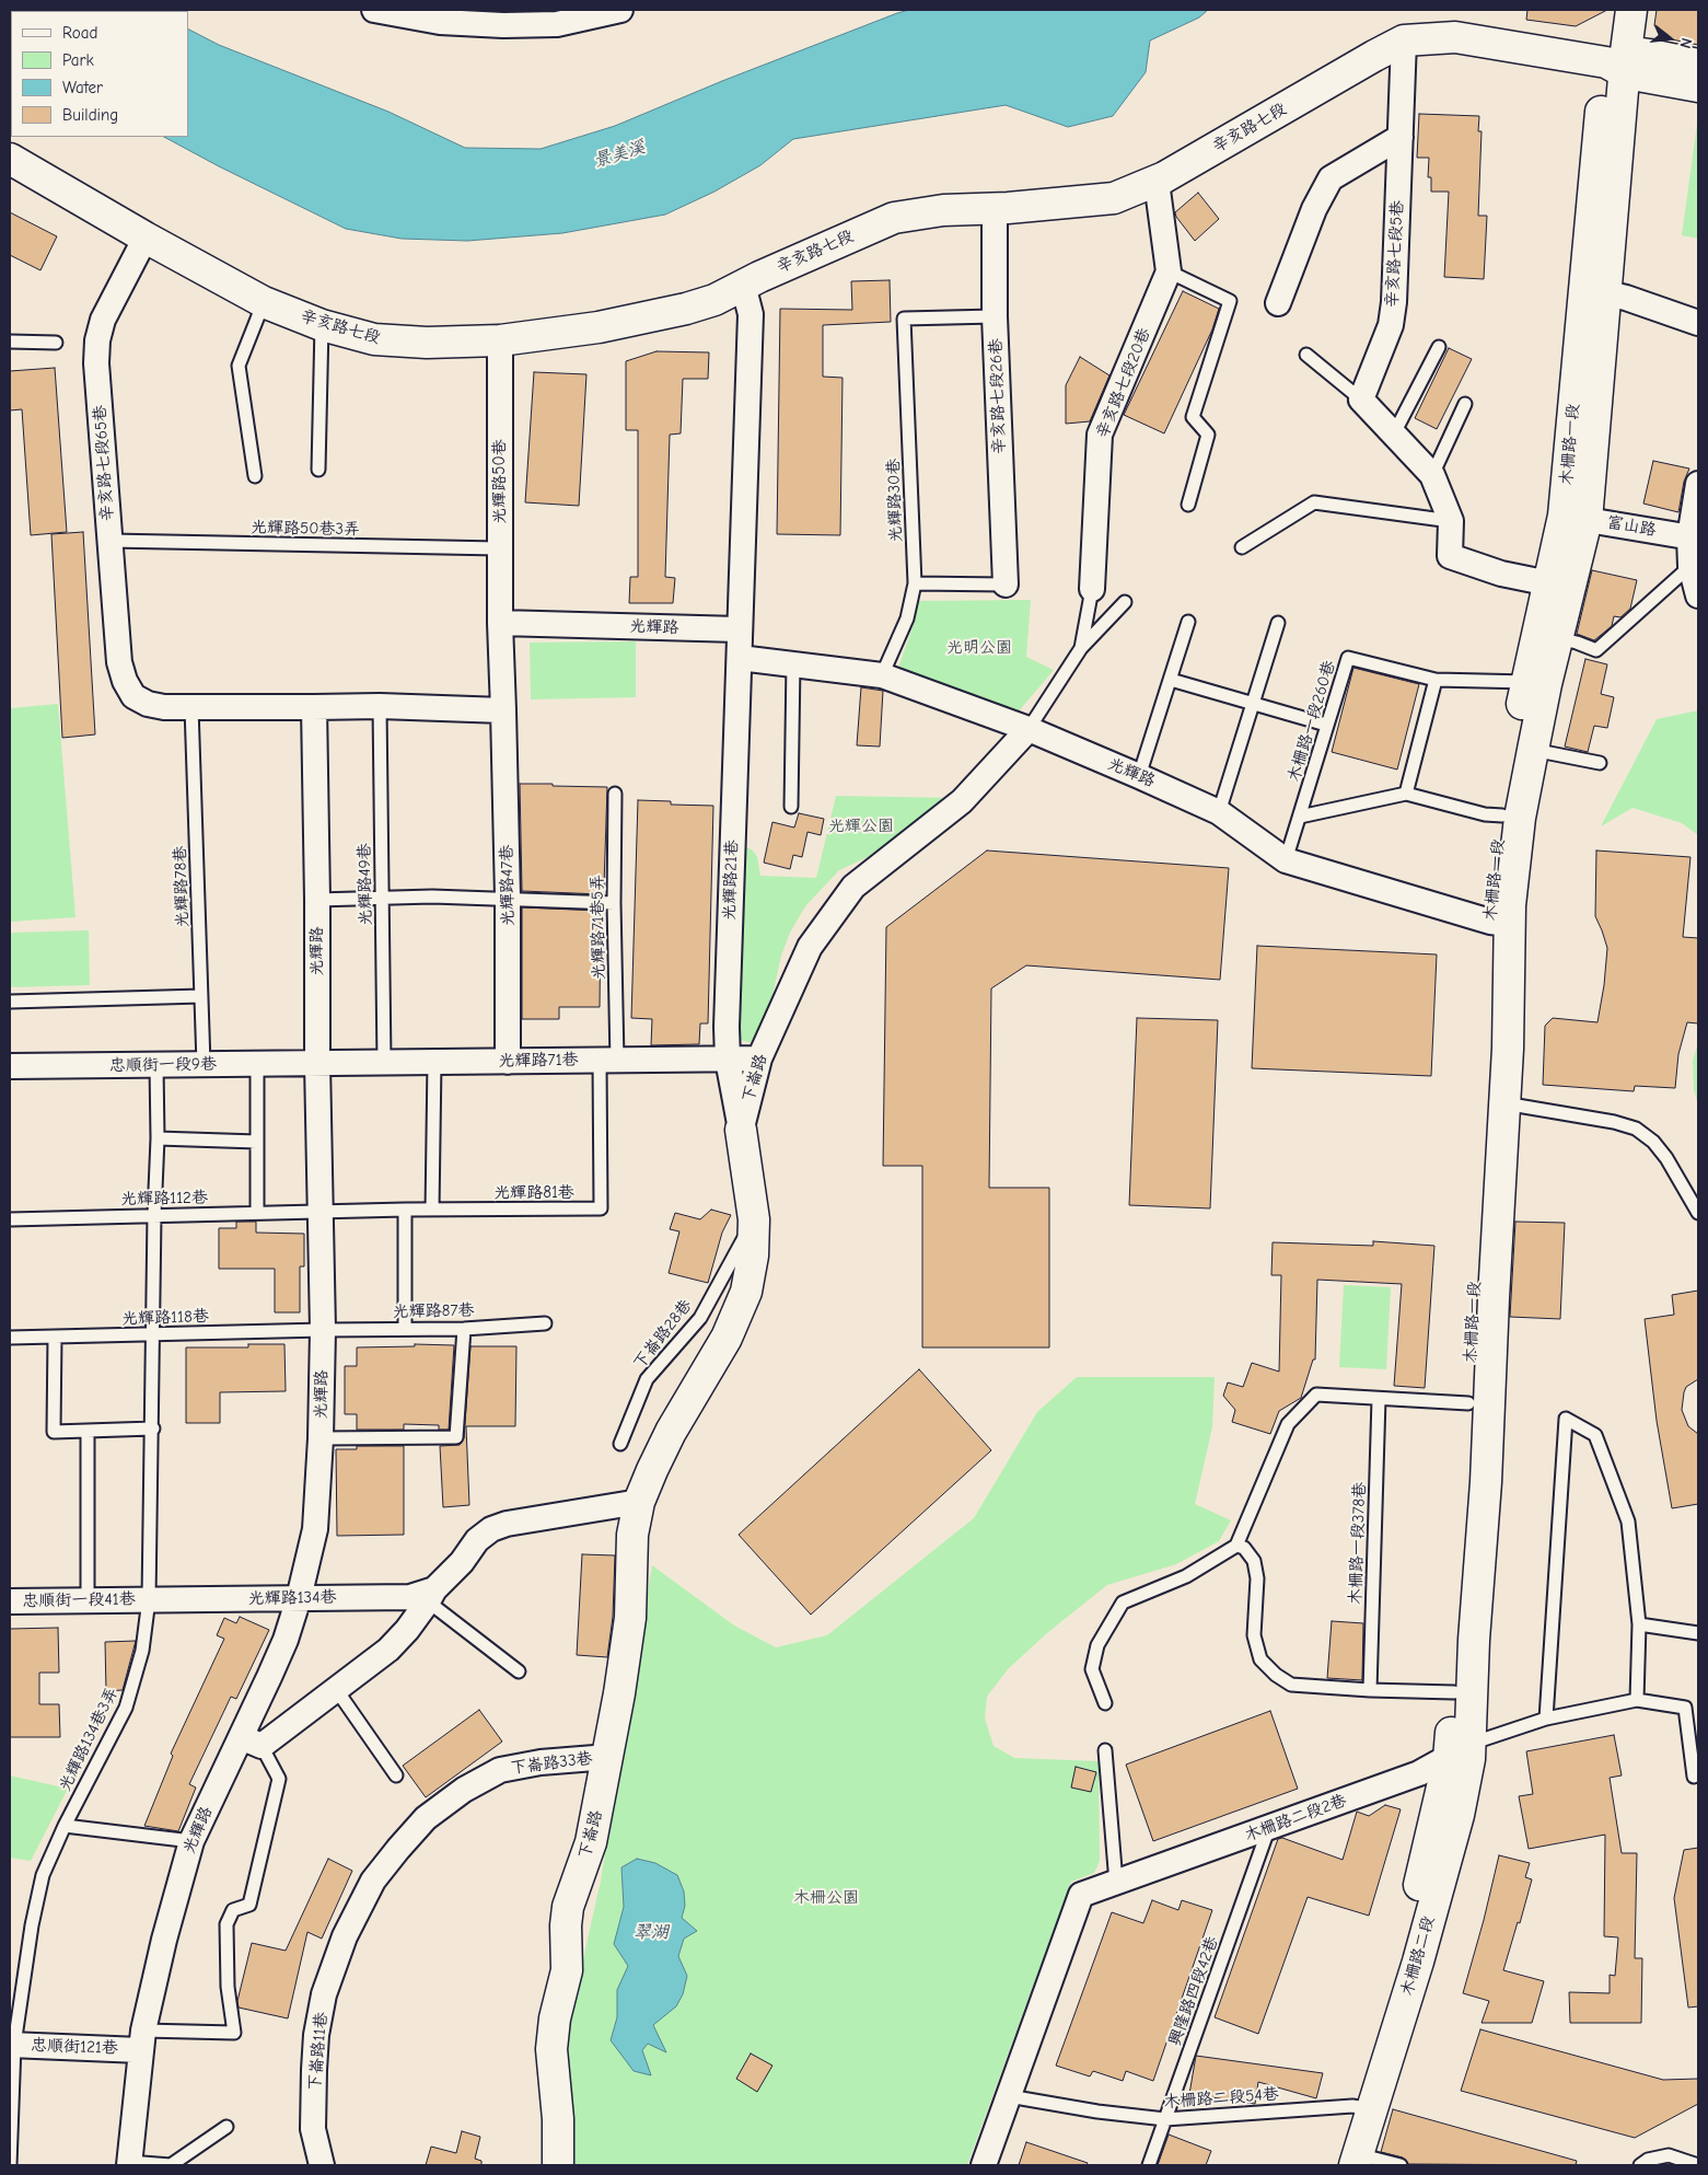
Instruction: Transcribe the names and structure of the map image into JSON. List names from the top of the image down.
{
  "streets": {
    "main road": [
      "辛亥路七段",
      "木柵路一段",
      "下崙路",
      "木柵路二段"
    ],
    "street": [
      "辛亥路七段5巷",
      "辛亥路七段20巷",
      "辛亥路七段26巷",
      "辛亥路七段65巷",
      "光輝路50巷",
      "富山路",
      "光輝路",
      "光輝路21巷",
      "光輝路47巷",
      "光輝路71巷",
      "忠順街一段9巷",
      "光輝路134巷",
      "忠順街一段41巷",
      "下崙路33巷",
      "木柵路二段2巷",
      "忠順街121巷",
      "下崙路11巷"
    ],
    "lane": [
      "光輝路30巷",
      "光輝路50巷3弄",
      "木柵路一段260巷",
      "光輝路49巷",
      "光輝路78巷",
      "光輝路71巷5弄",
      "光輝路81巷",
      "光輝路112巷",
      "光輝路87巷",
      "光輝路118巷",
      "下崙路28巷",
      "木柵路一段378巷",
      "光輝路134巷3弄",
      "興隆路四段42巷",
      "木柵路二段54巷"
    ]
  },
  "crossings": [
    ["辛亥路七段", "辛亥路七段5巷"],
    ["辛亥路七段", "辛亥路七段26巷"],
    ["辛亥路七段", "木柵路一段"],
    ["辛亥路七段", "辛亥路七段65巷"],
    ["辛亥路七段", "光輝路50巷"],
    ["辛亥路七段26巷", "光輝路30巷"],
    ["木柵路一段", "富山路"],
    ["木柵路一段", "光輝路"],
    ["木柵路一段", "木柵路一段260巷"],
    ["木柵路一段", "木柵路二段2巷"],
    ["木柵路一段", "木柵路二段"],
    ["辛亥路七段65巷", "光輝路50巷3弄"],
    ["辛亥路七段65巷", "光輝路78巷"],
    ["光輝路50巷", "光輝路50巷3弄"],
    ["光輝路50巷", "光輝路"],
    ["光輝路30巷", "光輝路"],
    ["光輝路", "木柵路一段260巷"],
    ["光輝路", "光輝路21巷"],
    ["光輝路", "光輝路71巷"],
    ["光輝路", "忠順街一段9巷"],
    ["光輝路", "下崙路"],
    ["光輝路", "光輝路81巷"],
    ["光輝路", "光輝路112巷"],
    ["光輝路", "光輝路87巷"],
    ["光輝路", "光輝路118巷"],
    ["光輝路", "光輝路134巷"],
    ["光輝路", "忠順街121巷"],
    ["光輝路21巷", "光輝路71巷"],
    ["光輝路21巷", "下崙路"],
    ["光輝路49巷", "光輝路71巷"],
    ["光輝路47巷", "光輝路71巷"],
    ["光輝路78巷", "忠順街一段9巷"],
    ["光輝路71巷5弄", "光輝路71巷"],
    ["光輝路71巷5弄", "光輝路81巷"],
    ["光輝路71巷", "忠順街一段9巷"],
    ["光輝路71巷", "下崙路"],
    ["光輝路71巷", "光輝路81巷"],
    ["忠順街一段9巷", "光輝路134巷3弄"],
    ["下崙路", "下崙路28巷"],
    ["下崙路", "下崙路33巷"],
    ["光輝路81巷", "光輝路112巷"],
    ["光輝路112巷", "光輝路134巷3弄"],
    ["光輝路87巷", "光輝路118巷"],
    ["光輝路118巷", "光輝路134巷3弄"],
    ["光輝路134巷", "忠順街一段41巷"],
    ["光輝路134巷", "光輝路134巷3弄"],
    ["忠順街一段41巷", "光輝路134巷3弄"],
    ["光輝路134巷3弄", "忠順街121巷"],
    ["下崙路33巷", "下崙路11巷"],
    ["木柵路二段2巷", "木柵路二段"],
    ["木柵路二段2巷", "興隆路四段42巷"],
    ["木柵路二段2巷", "木柵路二段54巷"],
    ["木柵路二段", "木柵路二段54巷"],
    ["興隆路四段42巷", "木柵路二段54巷"]
  ],
  "water": ["景美溪", "翠湖"],
  "parks": ["光明公園", "光輝公園", "木柵公園"],
  "legend": [
    "Road",
    "Park",
    "Water",
    "Building"
  ],
  "north": "right"
}
